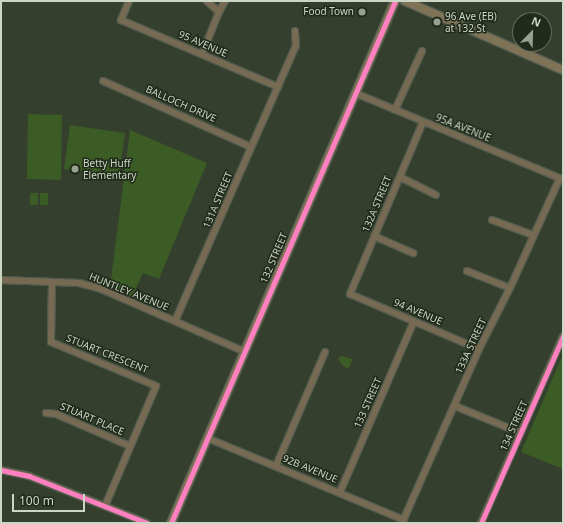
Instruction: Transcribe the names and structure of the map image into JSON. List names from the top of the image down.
{
  "streets": {
    "main road": ["132 STREET"],
    "street": [
      "95 AVENUE",
      "BALLOCH DRIVE",
      "95A AVENUE",
      "131A STREET",
      "132A STREET",
      "HUNTLEY AVENUE",
      "94 AVENUE",
      "133A STREET",
      "STUART CRESCENT",
      "133 STREET",
      "STUART PLACE",
      "134 STREET",
      "92B AVENUE"
    ]
  },
  "crossings": [
    ["95 AVENUE", "131A STREET"],
    ["BALLOCH DRIVE", "131A STREET"],
    ["95A AVENUE", "132A STREET"],
    ["95A AVENUE", "132 STREET"],
    ["95A AVENUE", "133A STREET"],
    ["131A STREET", "HUNTLEY AVENUE"],
    ["132A STREET", "94 AVENUE"],
    ["132 STREET", "HUNTLEY AVENUE"],
    ["132 STREET", "92B AVENUE"],
    ["HUNTLEY AVENUE", "STUART CRESCENT"],
    ["94 AVENUE", "133A STREET"],
    ["94 AVENUE", "133 STREET"],
    ["133A STREET", "92B AVENUE"],
    ["STUART CRESCENT", "STUART PLACE"],
    ["133 STREET", "92B AVENUE"]
  ],
  "places": ["Food Town", "96 Ave (EB) at 132 St", "Betty Huff Elementary"],
  "scale_bar": "100 m",
  "north": "top right"
}
